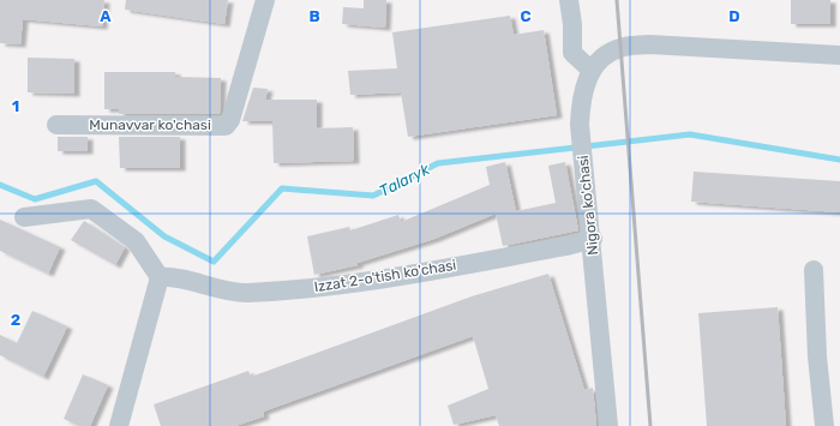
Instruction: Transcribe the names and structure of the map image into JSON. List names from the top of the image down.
{
  "streets": {
    "street": ["Munavvar ko'chasi", "Nigora ko'chasi", "Izzat 2-o'tish ko'chasi"]
  },
  "crossings": [
    ["Nigora ko'chasi", "Izzat 2-o'tish ko'chasi"]
  ],
  "water": ["Talaryk"],
  "grid": {
    "columns": [
      "A",
      "B",
      "C",
      "D"
    ],
    "rows": ["1", "2"]
  }
}
